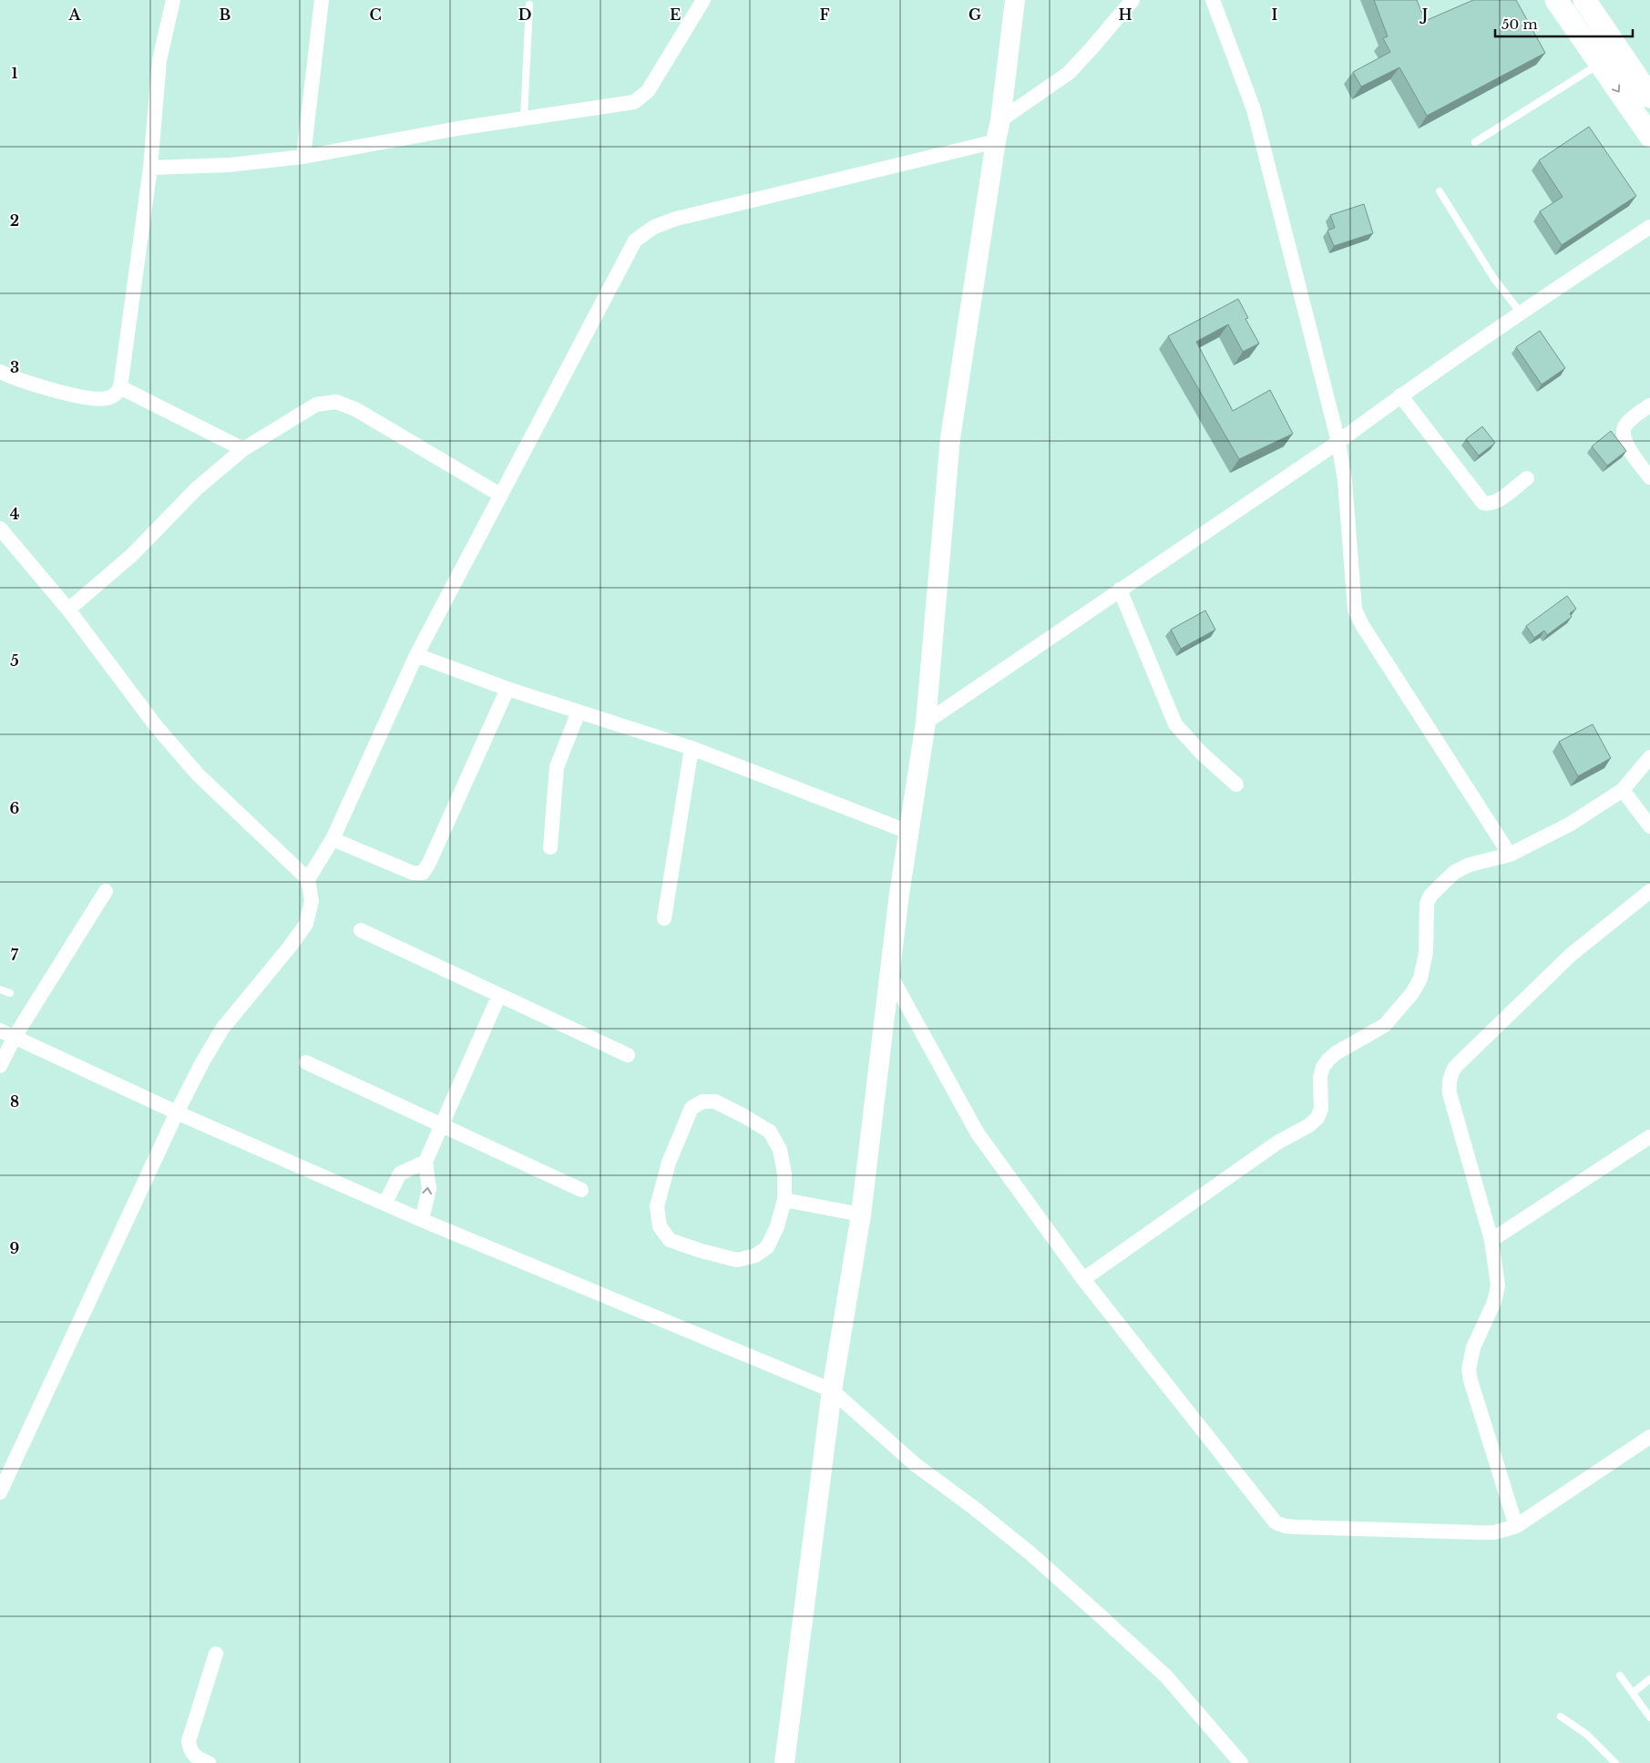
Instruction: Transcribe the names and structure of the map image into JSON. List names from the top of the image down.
{
  "scale_bar": "50 m",
  "grid": {
    "columns": [
      "A",
      "B",
      "C",
      "D",
      "E",
      "F",
      "G",
      "H",
      "I",
      "J"
    ],
    "rows": [
      "1",
      "2",
      "3",
      "4",
      "5",
      "6",
      "7",
      "8",
      "9"
    ]
  }
}
